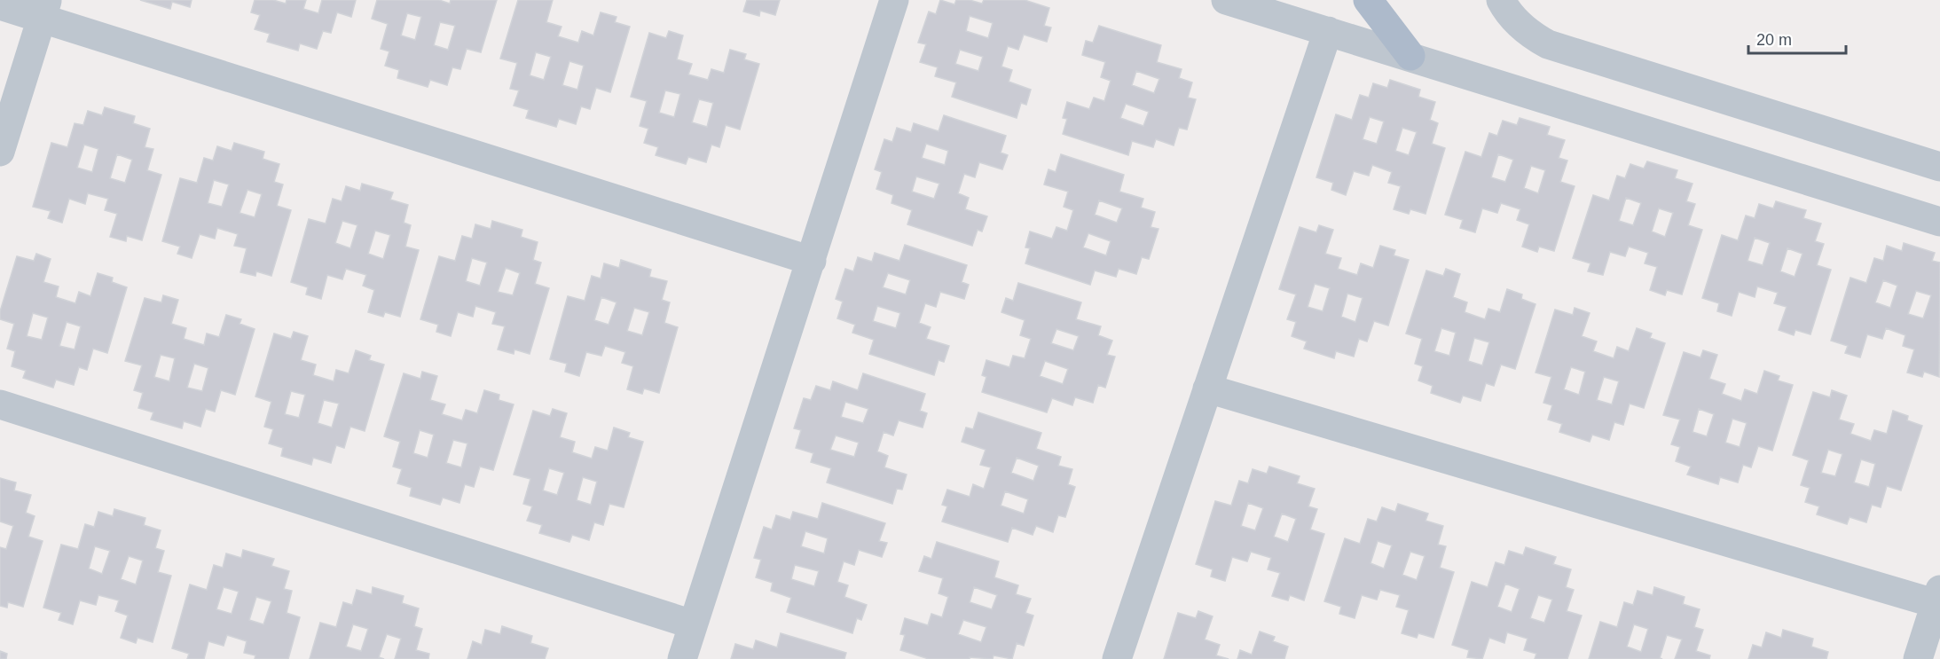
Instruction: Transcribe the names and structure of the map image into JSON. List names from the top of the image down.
{
  "scale_bar": "20 m"
}
